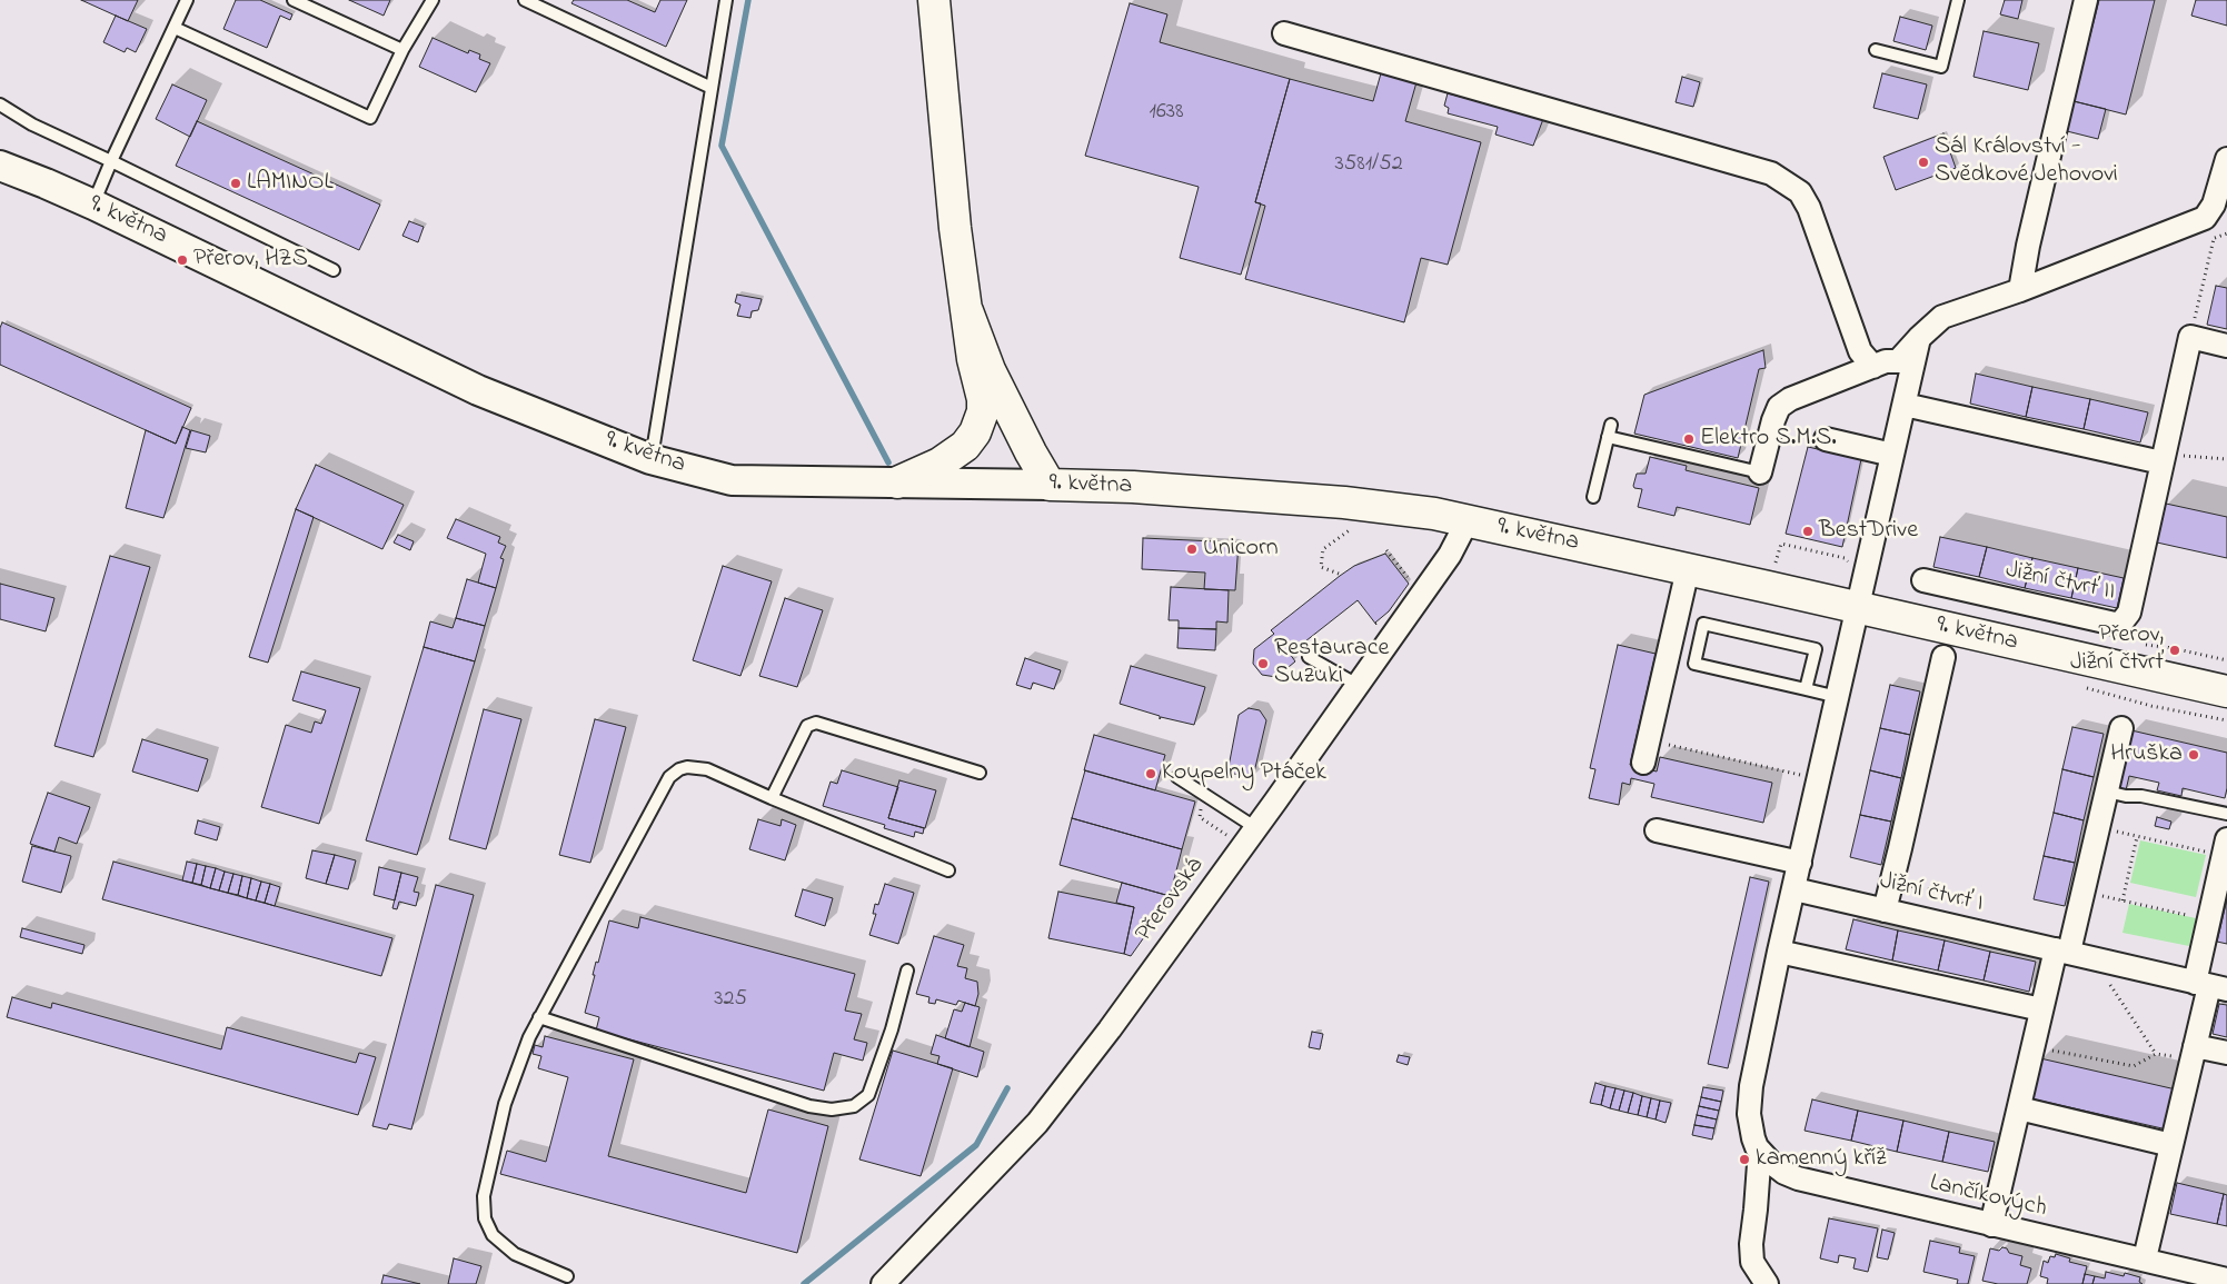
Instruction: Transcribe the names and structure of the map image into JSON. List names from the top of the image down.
{
  "streets": {
    "main road": ["9. května"],
    "street": [
      "Jižní čtvrť II",
      "Jižní čtvrť I",
      "Přerovská",
      "Lančíkových"
    ]
  },
  "crossings": [
    ["9. května", "Přerovská"]
  ],
  "places": [
    "Sál Království - Svědkové Jehovovi",
    "LAMINOL",
    "Přerov, HZS",
    "Elektro S.M.S.",
    "BestDrive",
    "Unicorn",
    "Přerov, Jižní čtvrť",
    "Restaurace Suzuki",
    "Hruška",
    "Koupelny Ptáček",
    "kamenný kříž"
  ],
  "house_numbers": ["1638", "3581/52", "325"]
}
